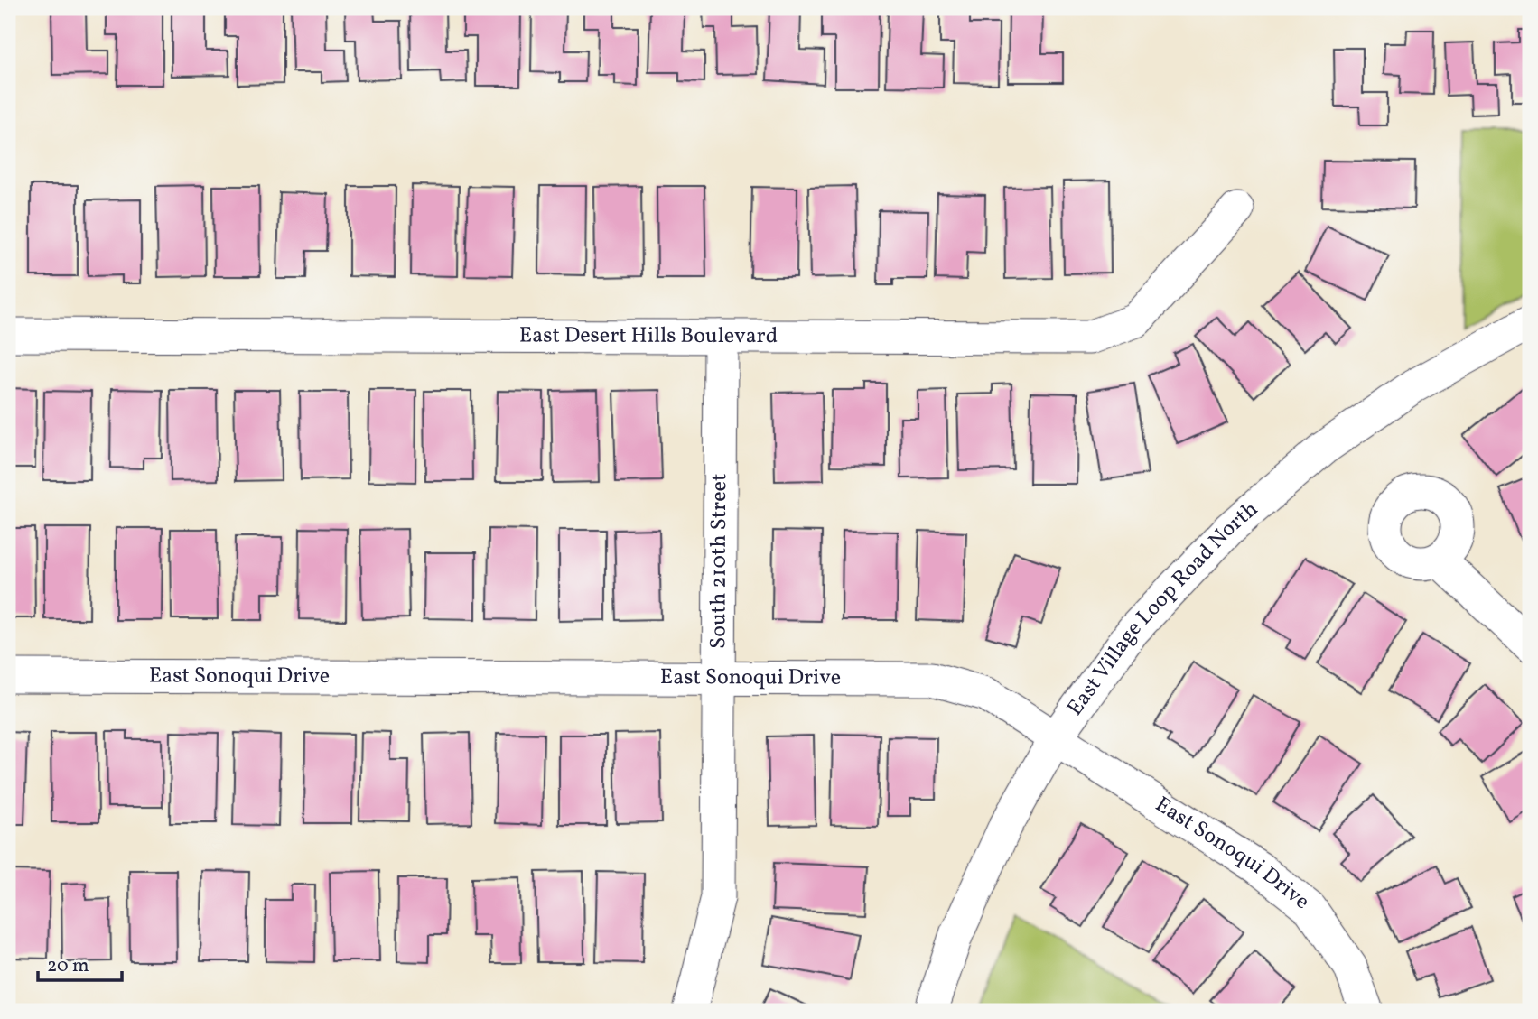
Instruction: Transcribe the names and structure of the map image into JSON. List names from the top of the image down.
{
  "streets": {
    "street": [
      "East Desert Hills Boulevard",
      "South 210th Street",
      "East Village Loop Road North",
      "East Sonoqui Drive"
    ]
  },
  "crossings": [
    ["East Desert Hills Boulevard", "South 210th Street"],
    ["South 210th Street", "East Sonoqui Drive"],
    ["East Village Loop Road North", "East Sonoqui Drive"]
  ],
  "scale_bar": "20 m"
}
